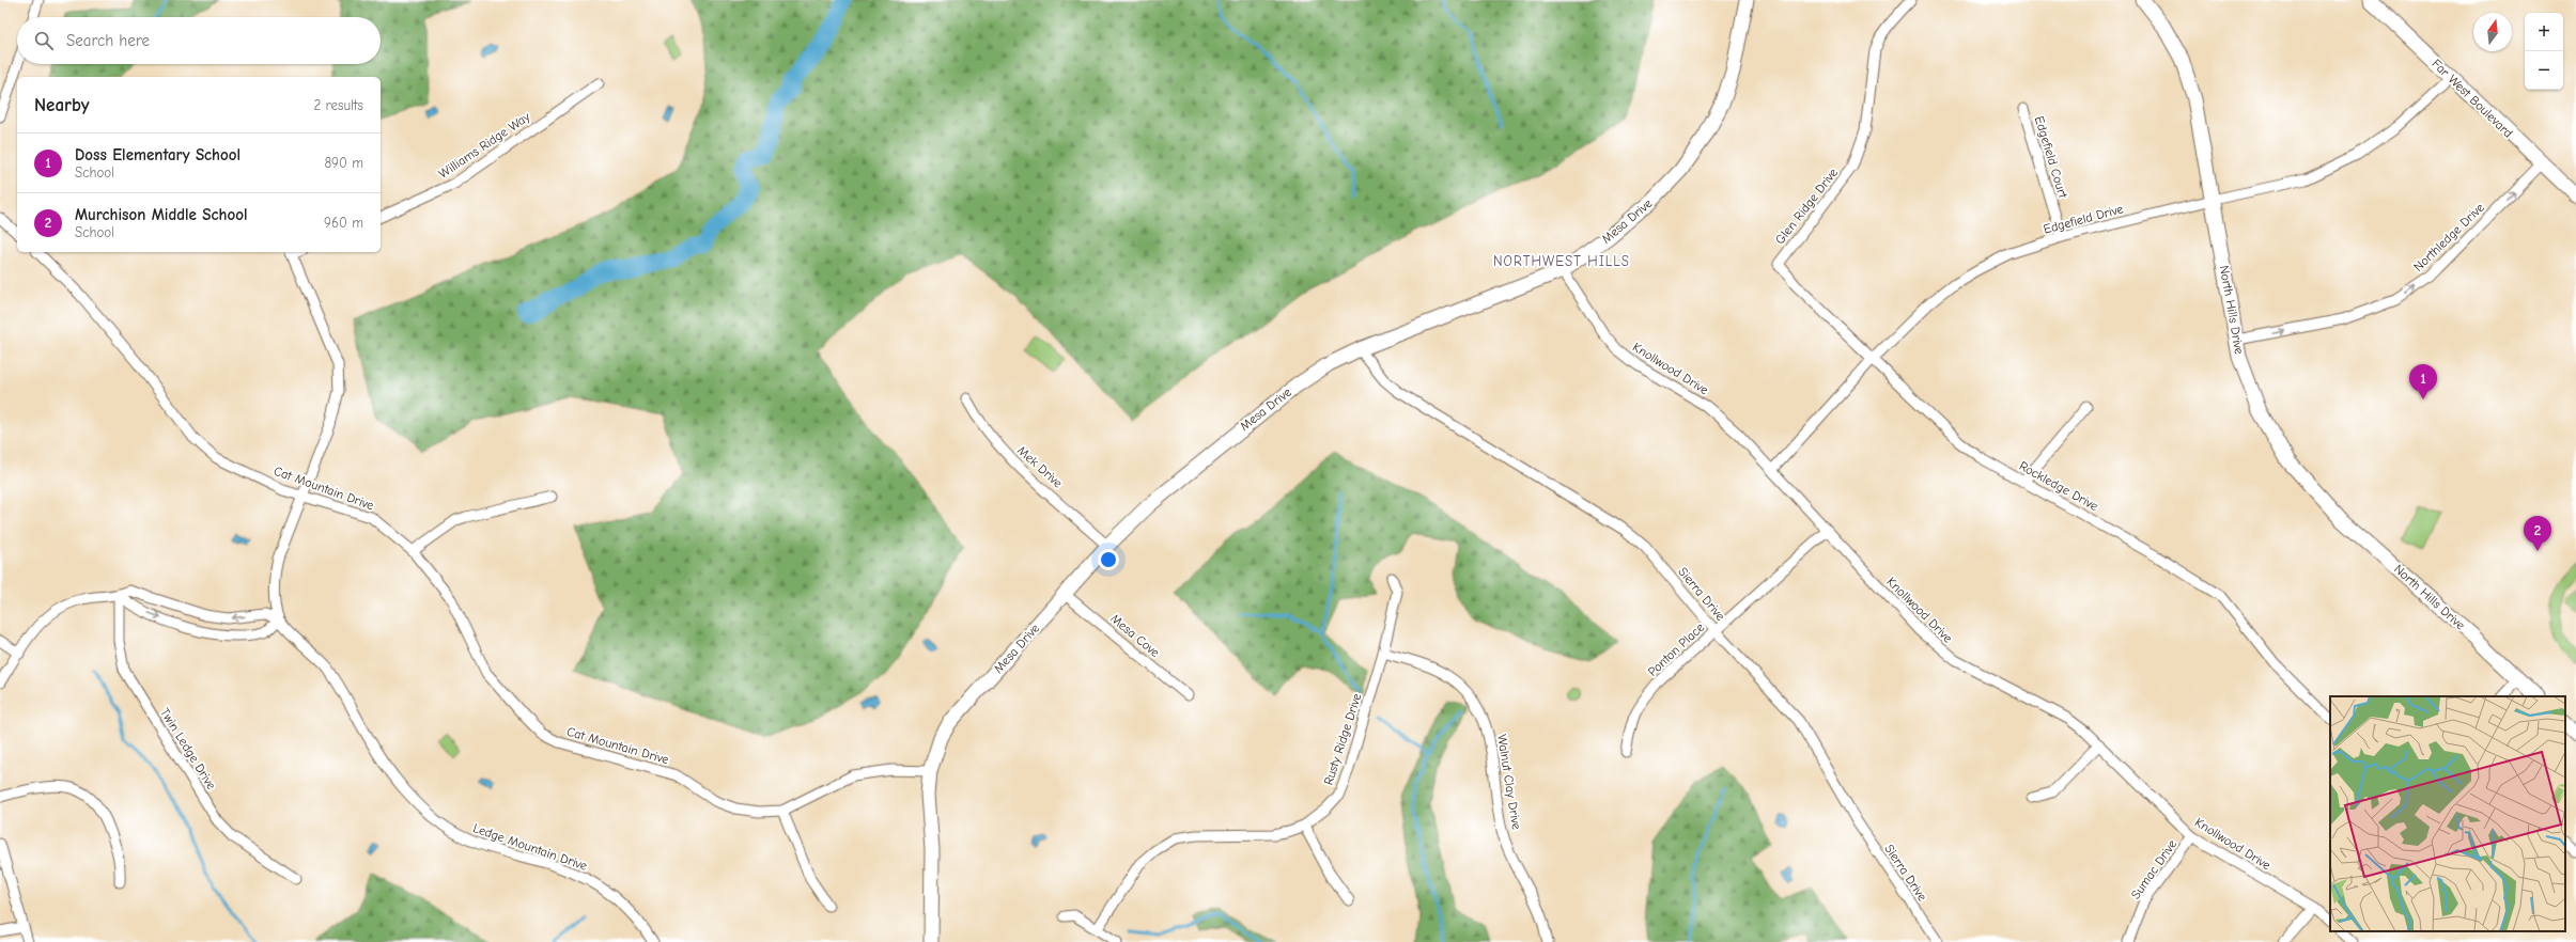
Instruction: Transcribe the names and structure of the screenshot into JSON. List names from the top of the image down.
{
  "streets": {
    "street": [
      "Far West Boulevard",
      "Williams Ridge Way",
      "Edgefield Court",
      "Glen Ridge Drive",
      "Edgefield Drive",
      "Mesa Drive",
      "Northledge Drive",
      "North Hills Drive",
      "Knollwood Drive",
      "Mek Drive",
      "Rockledge Drive",
      "Cat Mountain Drive",
      "Sierra Drive",
      "Mesa Cove",
      "Ponton Place",
      "Rusty Ridge Drive",
      "Twin Ledge Drive",
      "Walnut Clay Drive",
      "Ledge Mountain Drive",
      "Sumac Drive"
    ]
  },
  "crossings": [
    ["Far West Boulevard", "Edgefield Drive"],
    ["Far West Boulevard", "Northledge Drive"],
    ["Edgefield Court", "Edgefield Drive"],
    ["Glen Ridge Drive", "Rockledge Drive"],
    ["Edgefield Drive", "North Hills Drive"],
    ["Edgefield Drive", "Knollwood Drive"],
    ["Edgefield Drive", "Rockledge Drive"],
    ["Mesa Drive", "Knollwood Drive"],
    ["Mesa Drive", "Mek Drive"],
    ["Mesa Drive", "Cat Mountain Drive"],
    ["Mesa Drive", "Sierra Drive"],
    ["Mesa Drive", "Mesa Cove"],
    ["Northledge Drive", "North Hills Drive"],
    ["Knollwood Drive", "Ponton Place"],
    ["Knollwood Drive", "Sumac Drive"],
    ["Sierra Drive", "Ponton Place"],
    ["Rusty Ridge Drive", "Walnut Clay Drive"]
  ],
  "one_way": ["Northledge Drive"],
  "districts": ["NORTHWEST HILLS"],
  "north": "top",
  "page": {
    "map_buttons": ["+", "−"],
    "search": "Search here",
    "heading": ["Nearby", "2 results"],
    "list": [
      {
        "mark": "1",
        "name": "Doss Elementary School",
        "note": "School",
        "value": "890 m"
      },
      {
        "mark": "2",
        "name": "Murchison Middle School",
        "note": "School",
        "value": "960 m"
      }
    ],
    "pins": ["1", "2"]
  }
}
